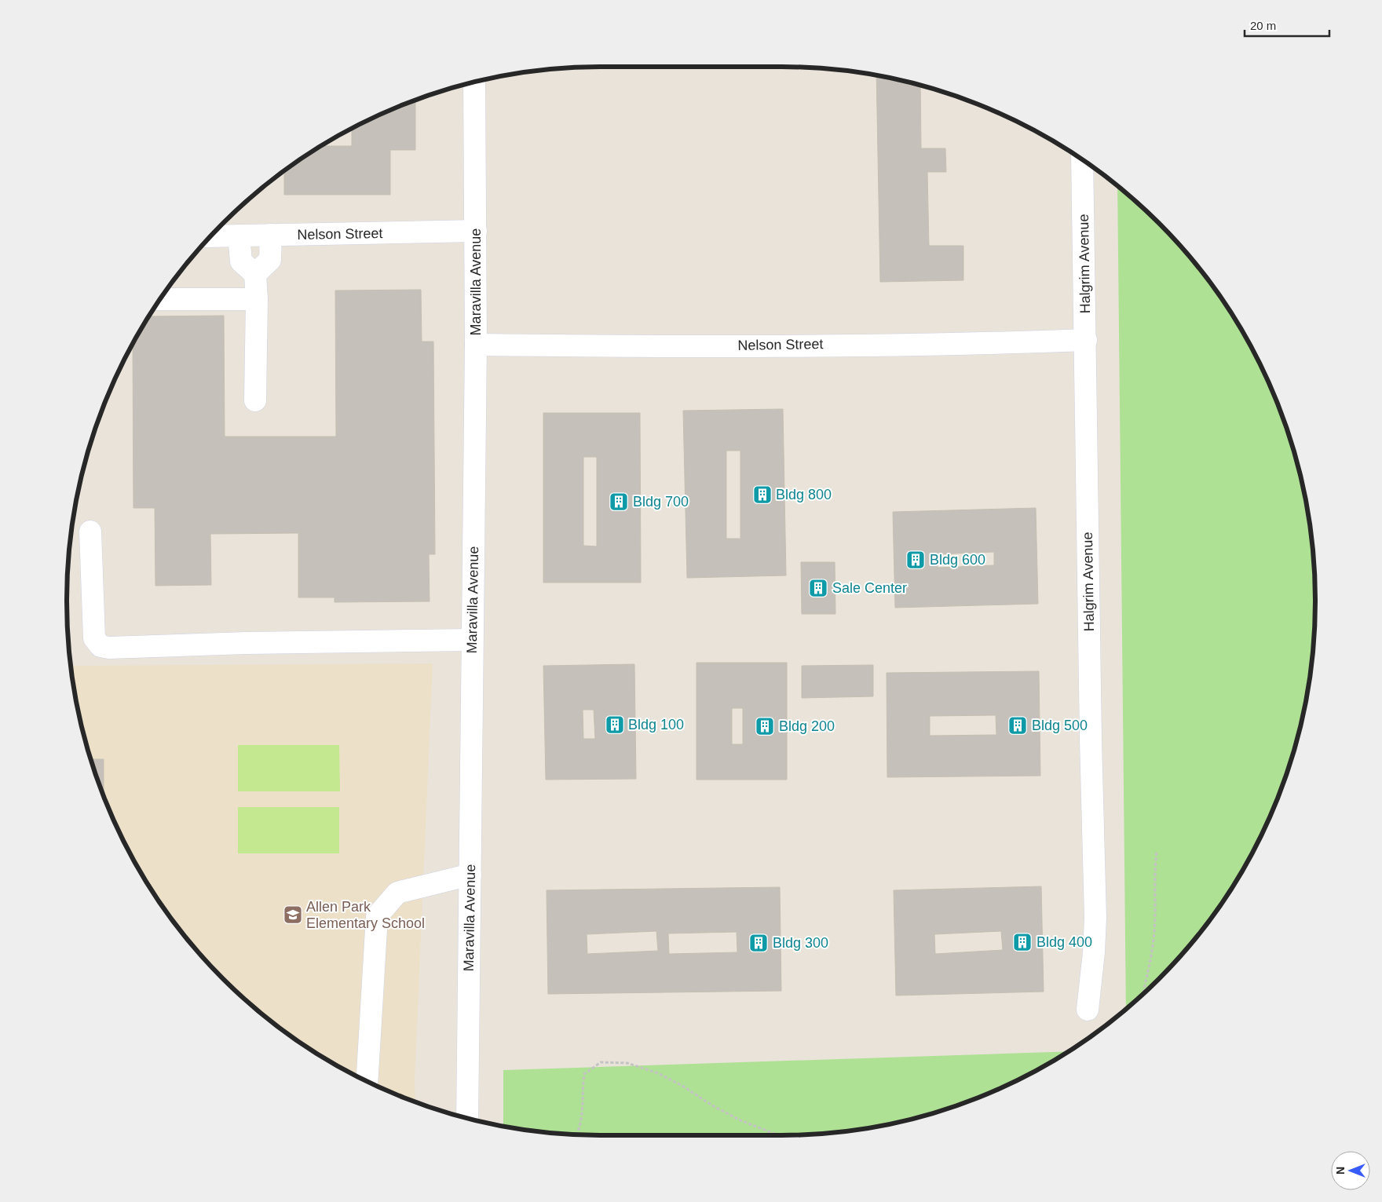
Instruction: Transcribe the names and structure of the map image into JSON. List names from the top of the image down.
{
  "streets": {
    "street": ["Nelson Street", "Halgrim Avenue", "Maravilla Avenue"]
  },
  "crossings": [
    ["Nelson Street", "Halgrim Avenue"],
    ["Nelson Street", "Maravilla Avenue"]
  ],
  "places": {
    "building": [
      "Bldg 800",
      "Bldg 700",
      "Bldg 600",
      "Sale Center",
      "Bldg 100",
      "Bldg 500",
      "Bldg 200",
      "Bldg 400",
      "Bldg 300"
    ],
    "school or university": ["Allen Park Elementary School"]
  },
  "scale_bar": "20 m",
  "north": "left"
}
